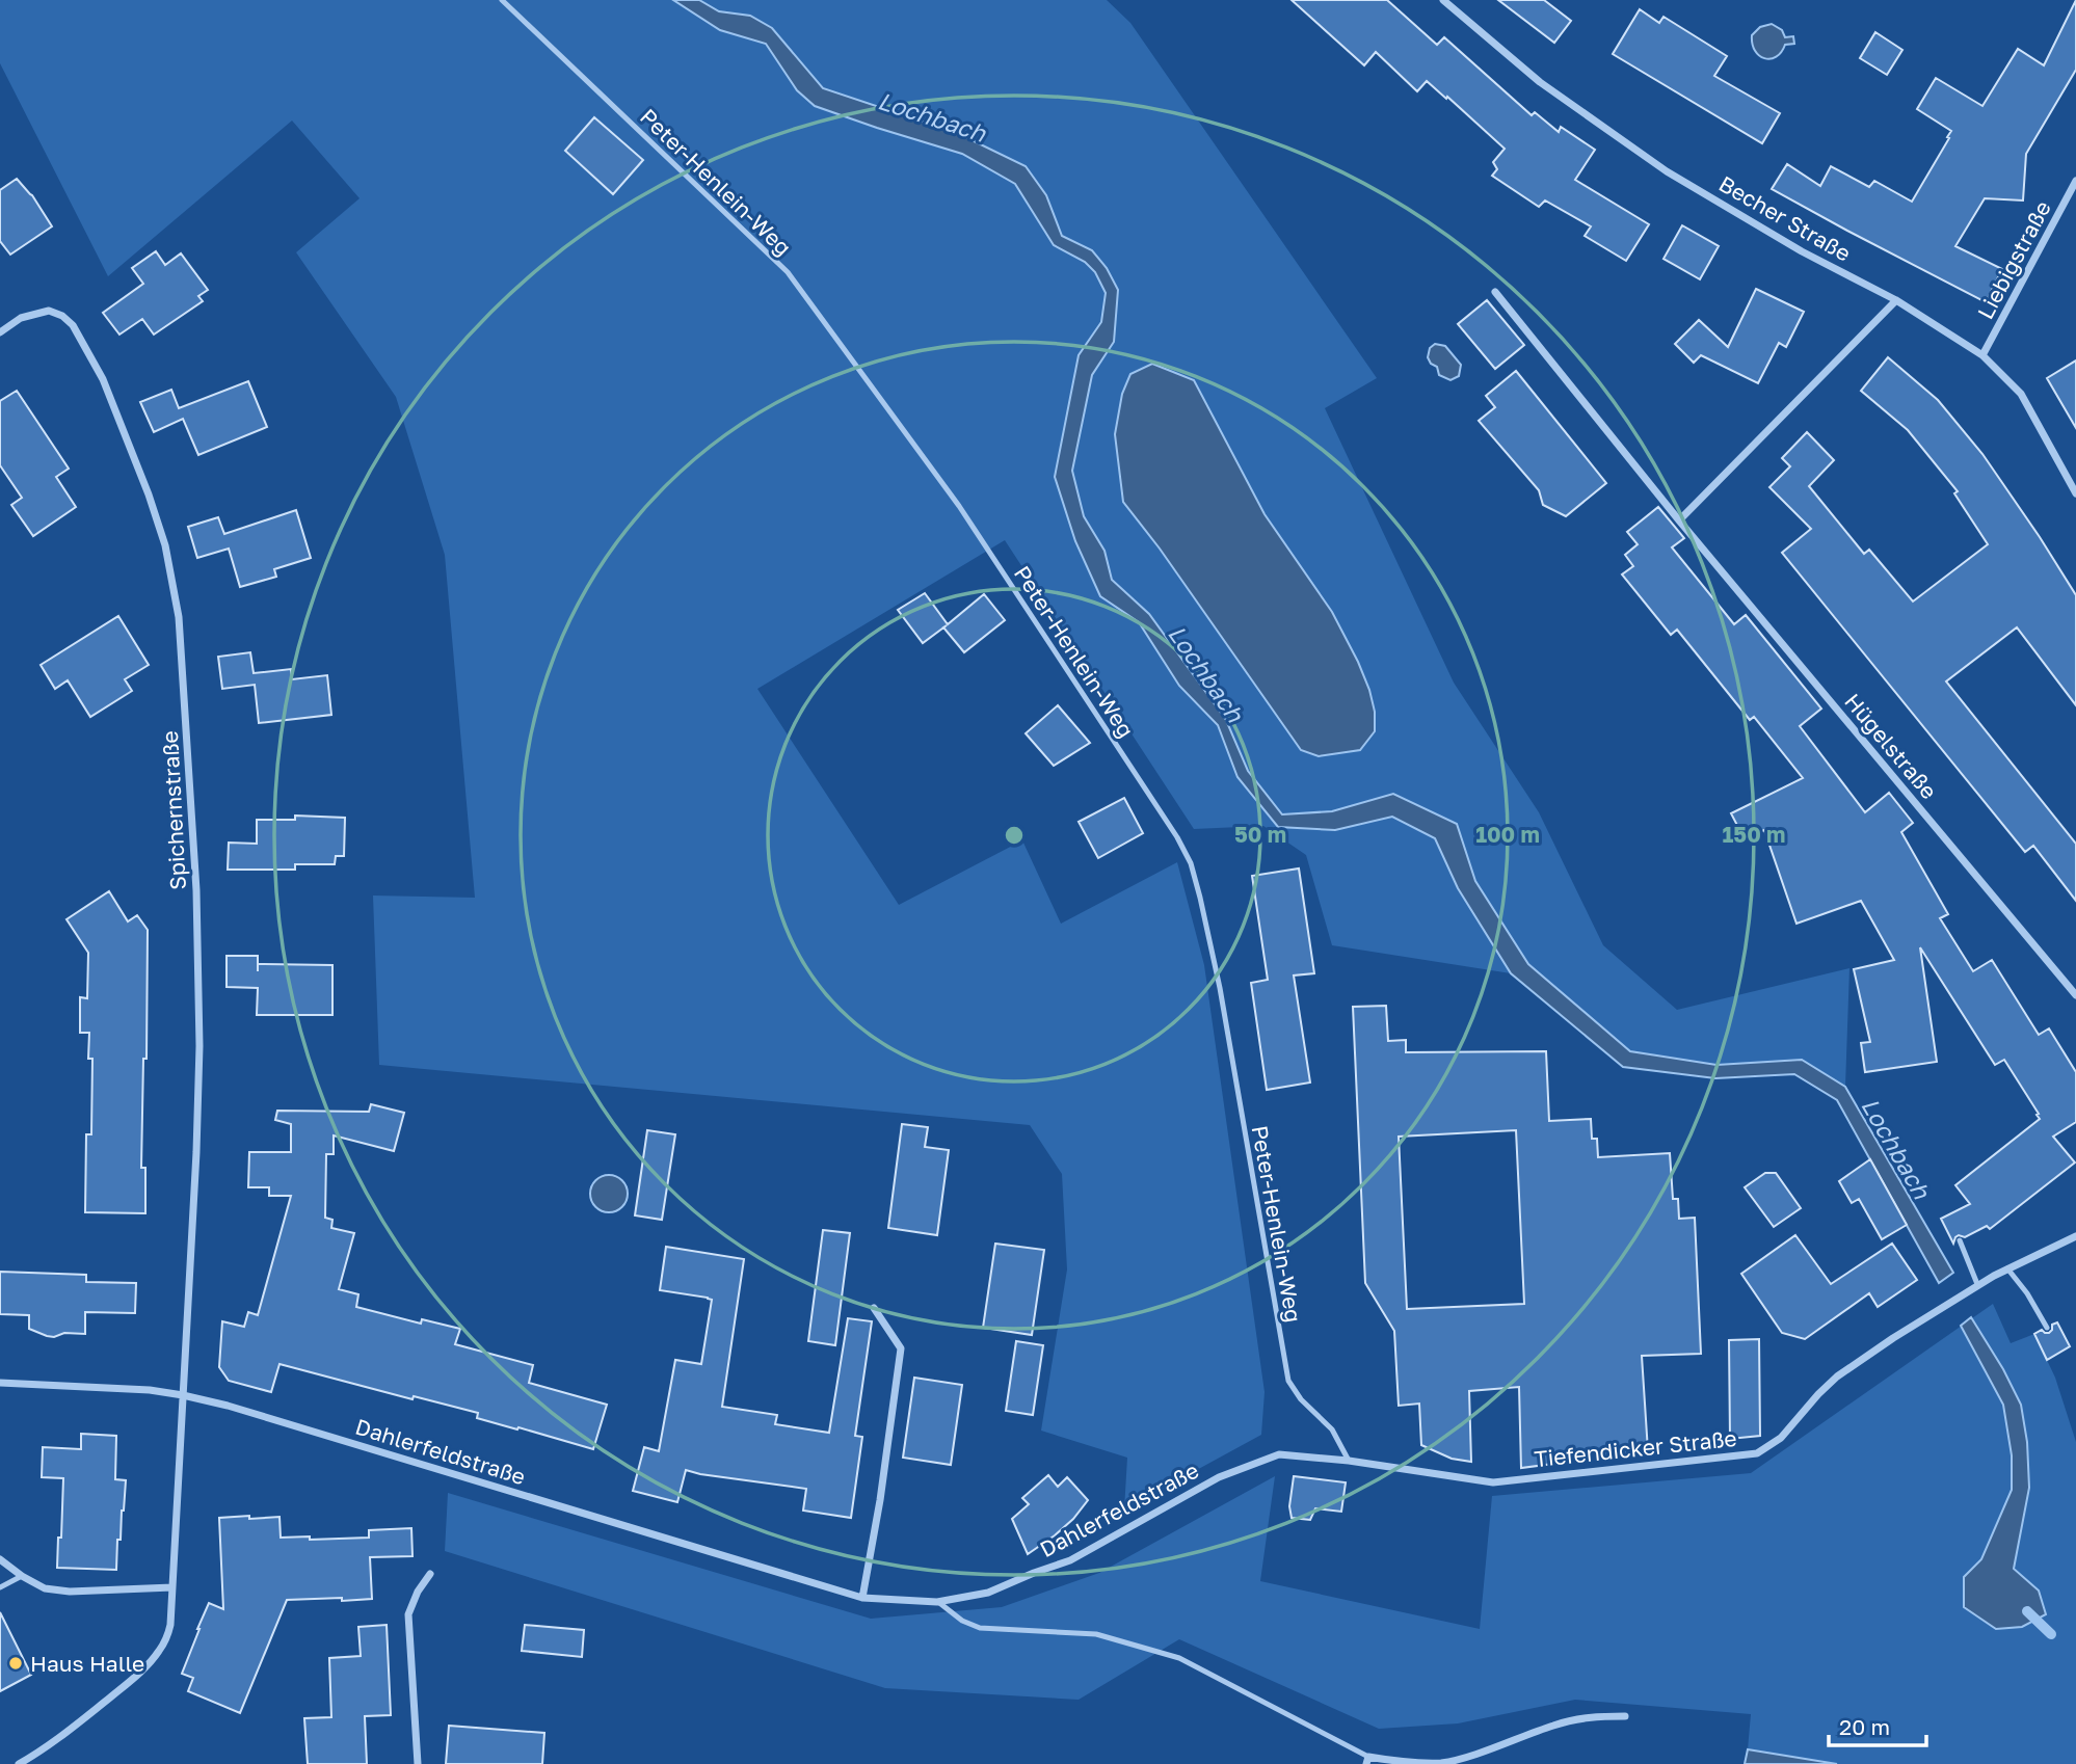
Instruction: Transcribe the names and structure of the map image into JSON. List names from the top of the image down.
{
  "streets": {
    "street": [
      "Becher Straße",
      "Liebigstraße",
      "Hügelstraße",
      "Spichernstraße",
      "Tiefendicker Straße",
      "Dahlerfeldstraße"
    ],
    "lane": ["Peter-Henlein-Weg"]
  },
  "crossings": [
    ["Peter-Henlein-Weg", "Tiefendicker Straße"],
    ["Peter-Henlein-Weg", "Dahlerfeldstraße"],
    ["Becher Straße", "Liebigstraße"],
    ["Spichernstraße", "Dahlerfeldstraße"],
    ["Tiefendicker Straße", "Dahlerfeldstraße"]
  ],
  "water": ["Lochbach"],
  "places": ["Haus Halle"],
  "scale_bar": "20 m",
  "rings": ["50 m", "100 m", "150 m"]
}
